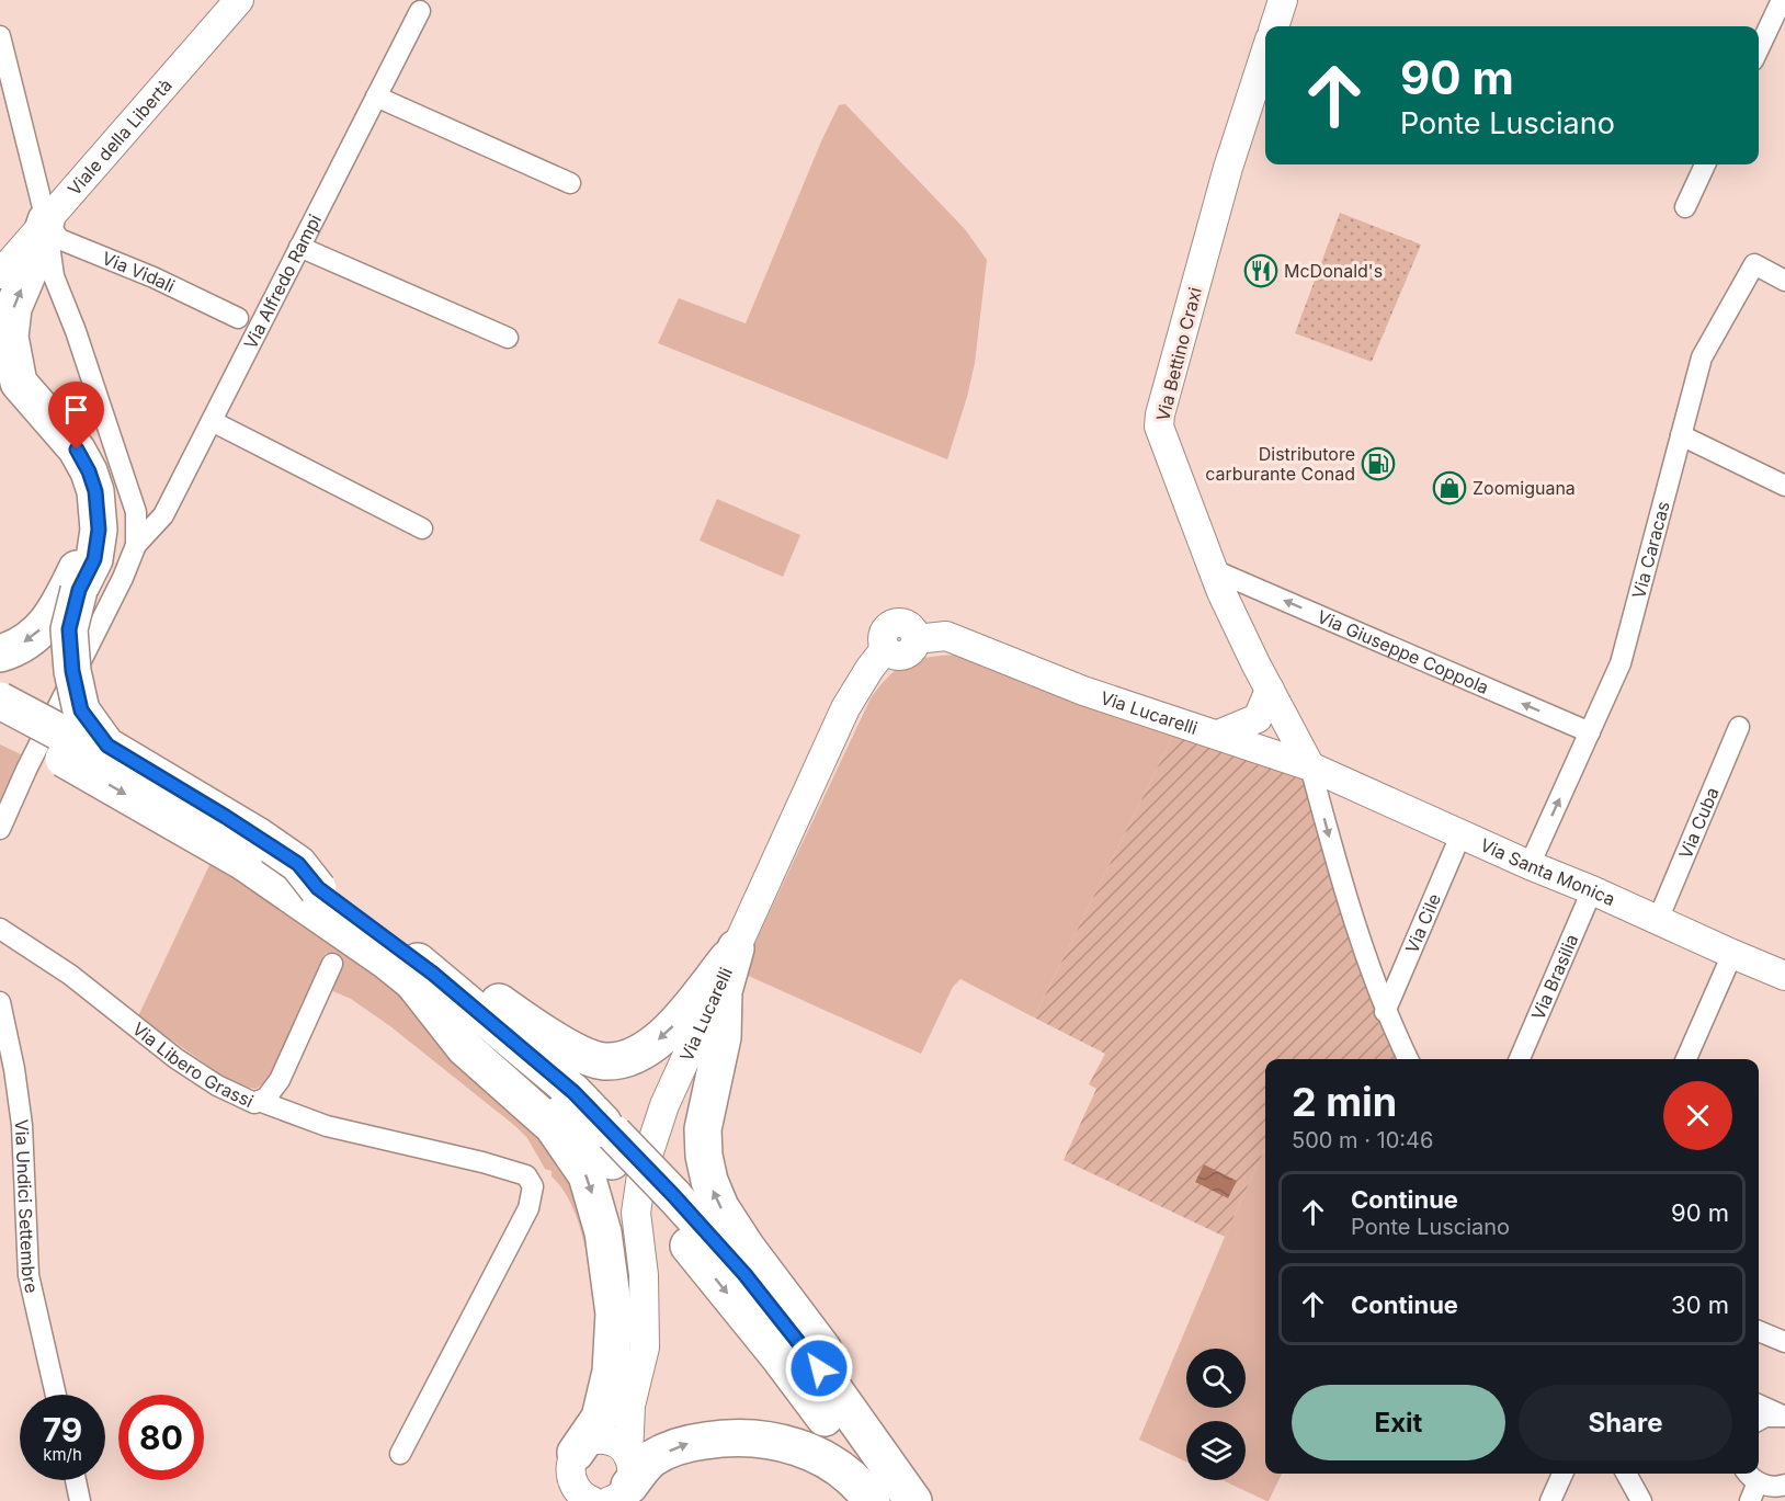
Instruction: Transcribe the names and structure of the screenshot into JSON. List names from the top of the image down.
{
  "streets": {
    "street": [
      "Viale della Libertà",
      "Via Vidali",
      "Via Alfredo Rampi",
      "Via Bettino Craxi",
      "Via Caracas",
      "Via Giuseppe Coppola",
      "Via Lucarelli",
      "Via Cuba",
      "Via Santa Monica",
      "Via Cile",
      "Via Brasilia",
      "Via Libero Grassi",
      "Via Undici Settembre"
    ]
  },
  "crossings": [
    ["Viale della Libertà", "Via Vidali"],
    ["Via Bettino Craxi", "Via Giuseppe Coppola"],
    ["Via Bettino Craxi", "Via Lucarelli"],
    ["Via Bettino Craxi", "Via Santa Monica"],
    ["Via Caracas", "Via Giuseppe Coppola"],
    ["Via Caracas", "Via Santa Monica"],
    ["Via Lucarelli", "Via Santa Monica"],
    ["Via Cuba", "Via Santa Monica"],
    ["Via Santa Monica", "Via Cile"],
    ["Via Santa Monica", "Via Brasilia"]
  ],
  "one_way": ["Via Giuseppe Coppola"],
  "places": {
    "restaurant": ["McDonald's"],
    "fuel station": ["Distributore carburante Conad"],
    "shop": ["Zoomiguana"]
  },
  "page": {
    "turn": ["90 m", "Ponte Lusciano"],
    "heading": ["2 min", "500 m · 10:46"],
    "list": [
      {
        "name": "Continue",
        "note": "Ponte Lusciano",
        "value": "90 m"
      },
      {
        "name": "Continue",
        "value": "30 m"
      }
    ],
    "buttons": ["Exit", "Share"],
    "speed": "79 km/h",
    "limit": "80"
  }
}
